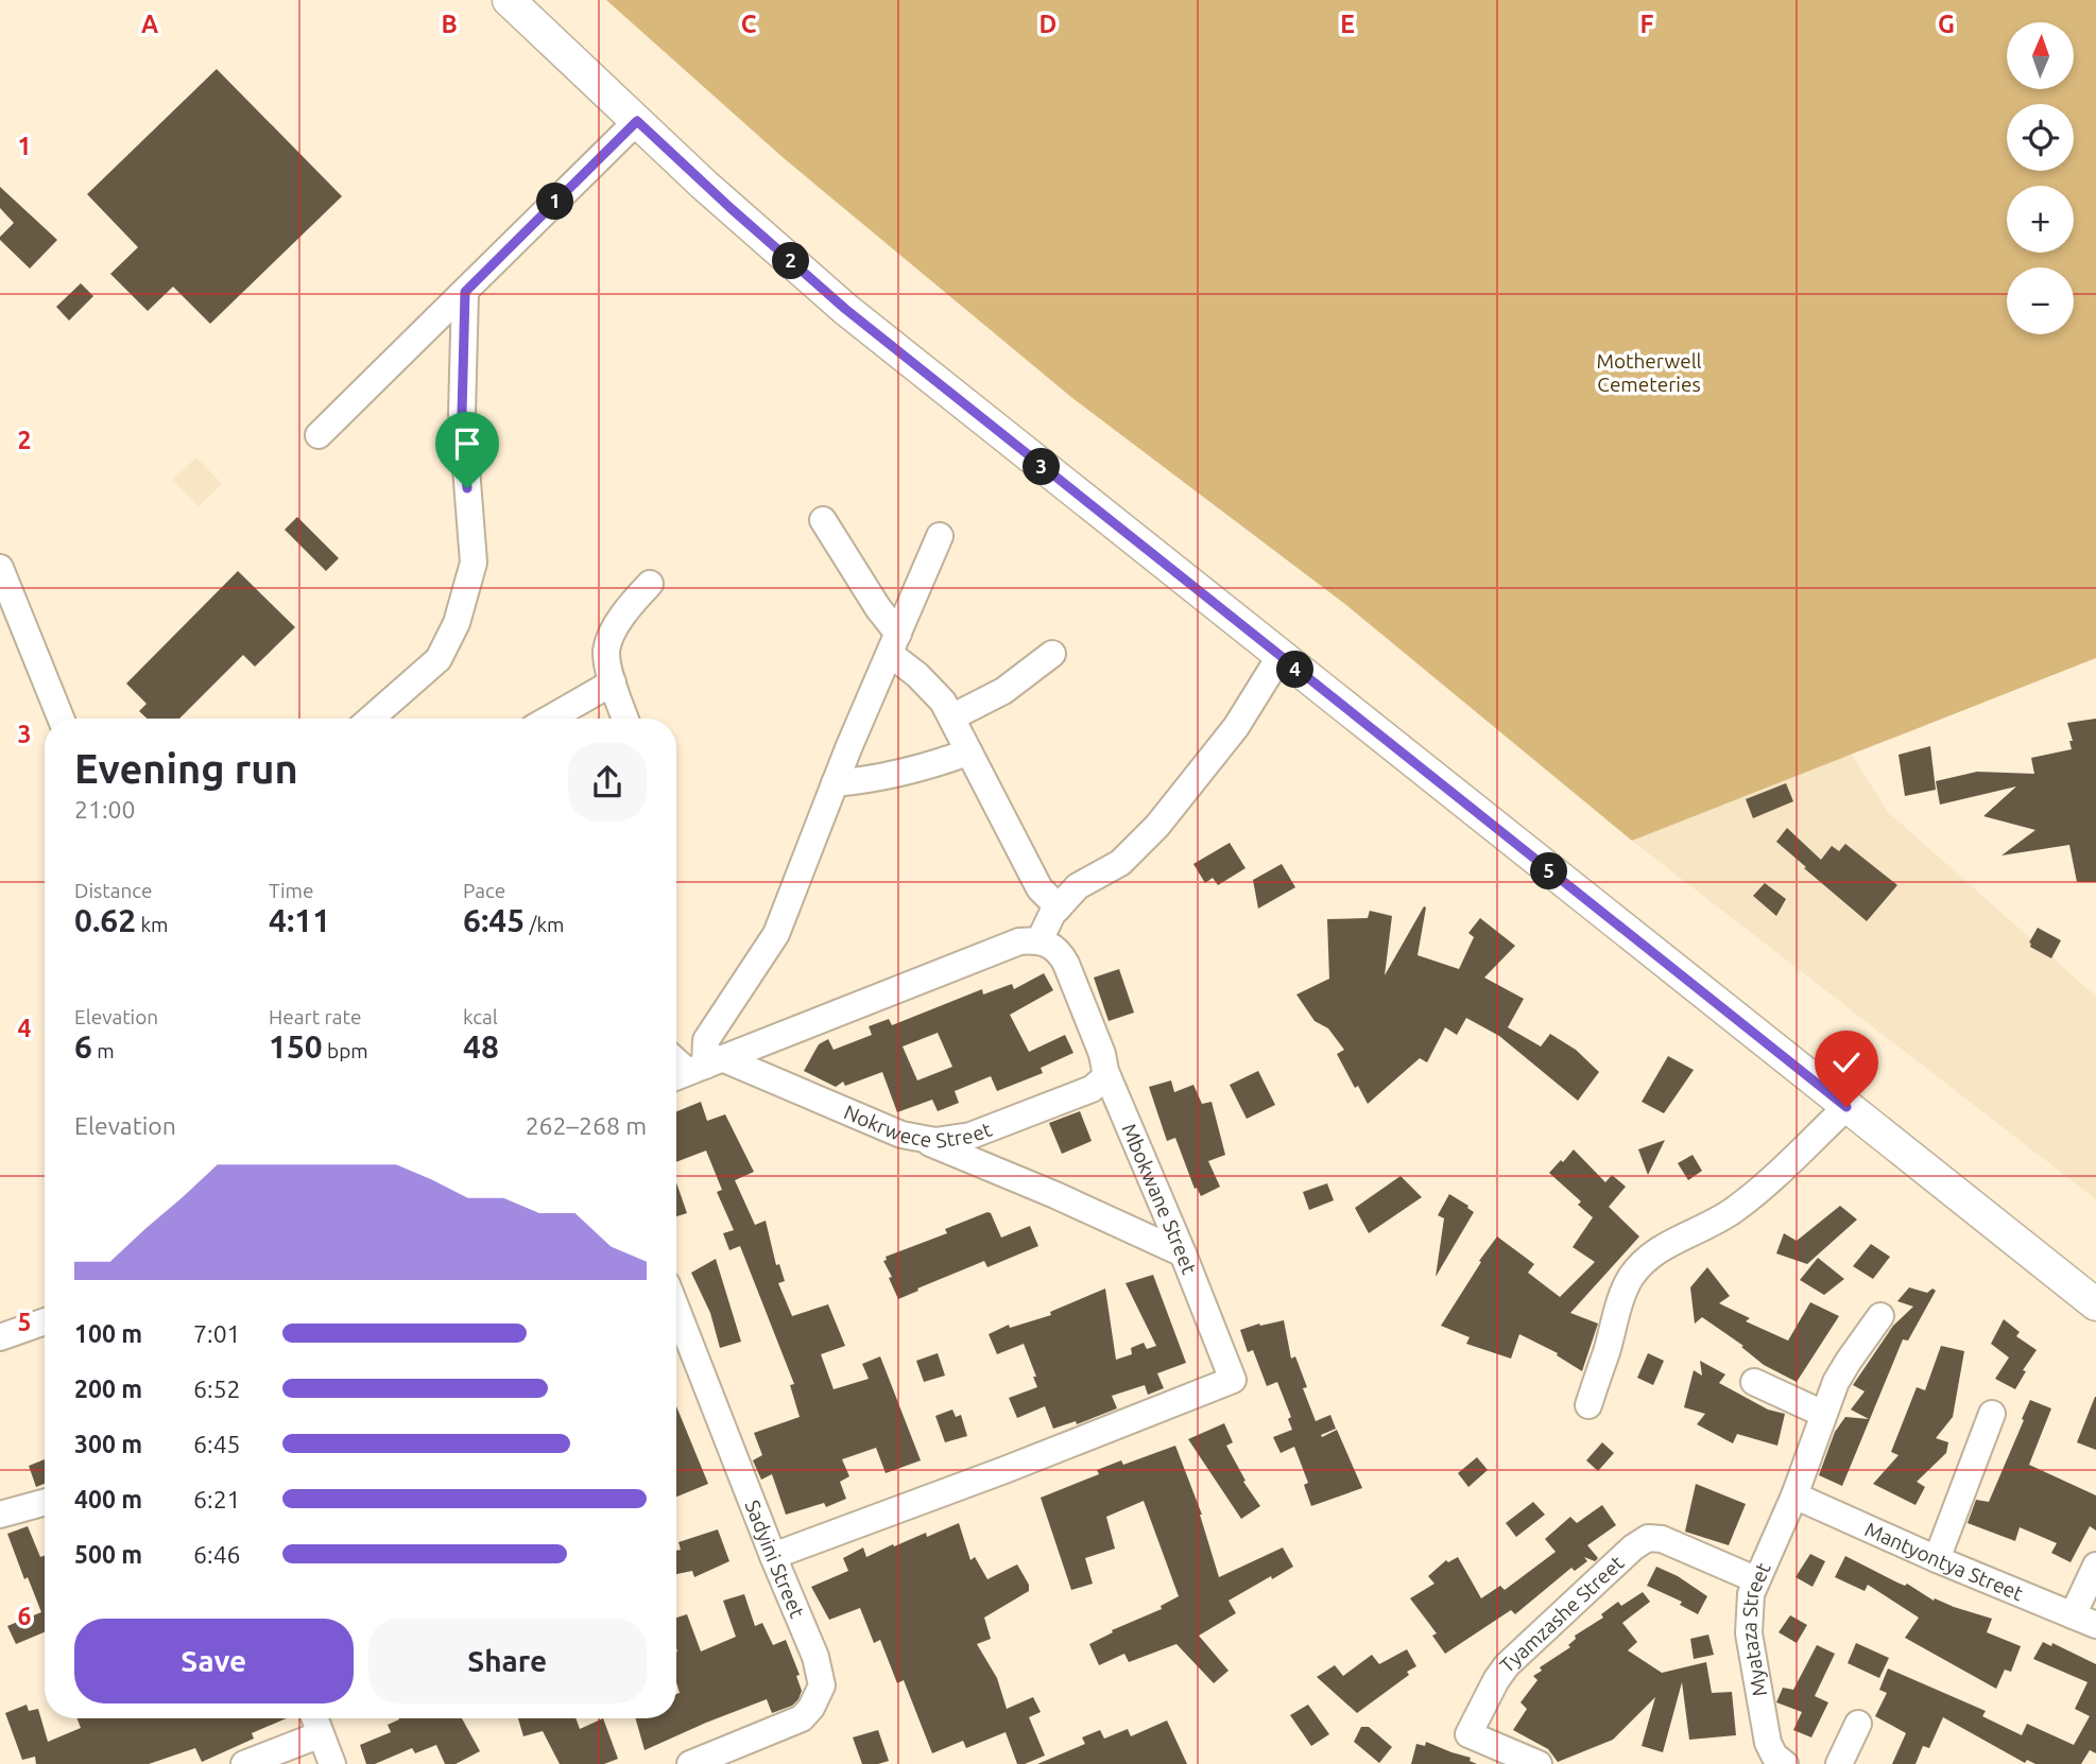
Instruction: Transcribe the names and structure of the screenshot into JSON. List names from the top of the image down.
{
  "streets": {
    "street": [
      "Nokrwece Street",
      "Mbokwane Street",
      "Sadyini Street",
      "Mantyontya Street",
      "Tyamzashe Street",
      "Myataza Street"
    ]
  },
  "crossings": [
    ["Nokrwece Street", "Mbokwane Street"],
    ["Mbokwane Street", "Sadyini Street"],
    ["Mantyontya Street", "Myataza Street"],
    ["Tyamzashe Street", "Myataza Street"]
  ],
  "parks": ["Motherwell Cemeteries"],
  "north": "top",
  "page": {
    "map_buttons": ["+", "−"],
    "pins": [
      "1",
      "2",
      "3",
      "4",
      "5"
    ],
    "heading": ["Evening run", "21:00"],
    "stats": [
      ["Distance", "0.62 km"],
      ["Time", "4:11"],
      ["Pace", "6:45 /km"],
      ["Elevation", "6 m"],
      ["Heart rate", "150 bpm"],
      ["kcal", "48"]
    ],
    "chart": ["Elevation", "262–268 m"],
    "list": [
      {
        "name": "100 m",
        "note": "7:01"
      },
      {
        "name": "200 m",
        "note": "6:52"
      },
      {
        "name": "300 m",
        "note": "6:45"
      },
      {
        "name": "400 m",
        "note": "6:21"
      },
      {
        "name": "500 m",
        "note": "6:46"
      }
    ],
    "buttons": ["Save", "Share"]
  },
  "grid": {
    "columns": [
      "A",
      "B",
      "C",
      "D",
      "E",
      "F",
      "G"
    ],
    "rows": [
      "1",
      "2",
      "3",
      "4",
      "5",
      "6"
    ]
  }
}
